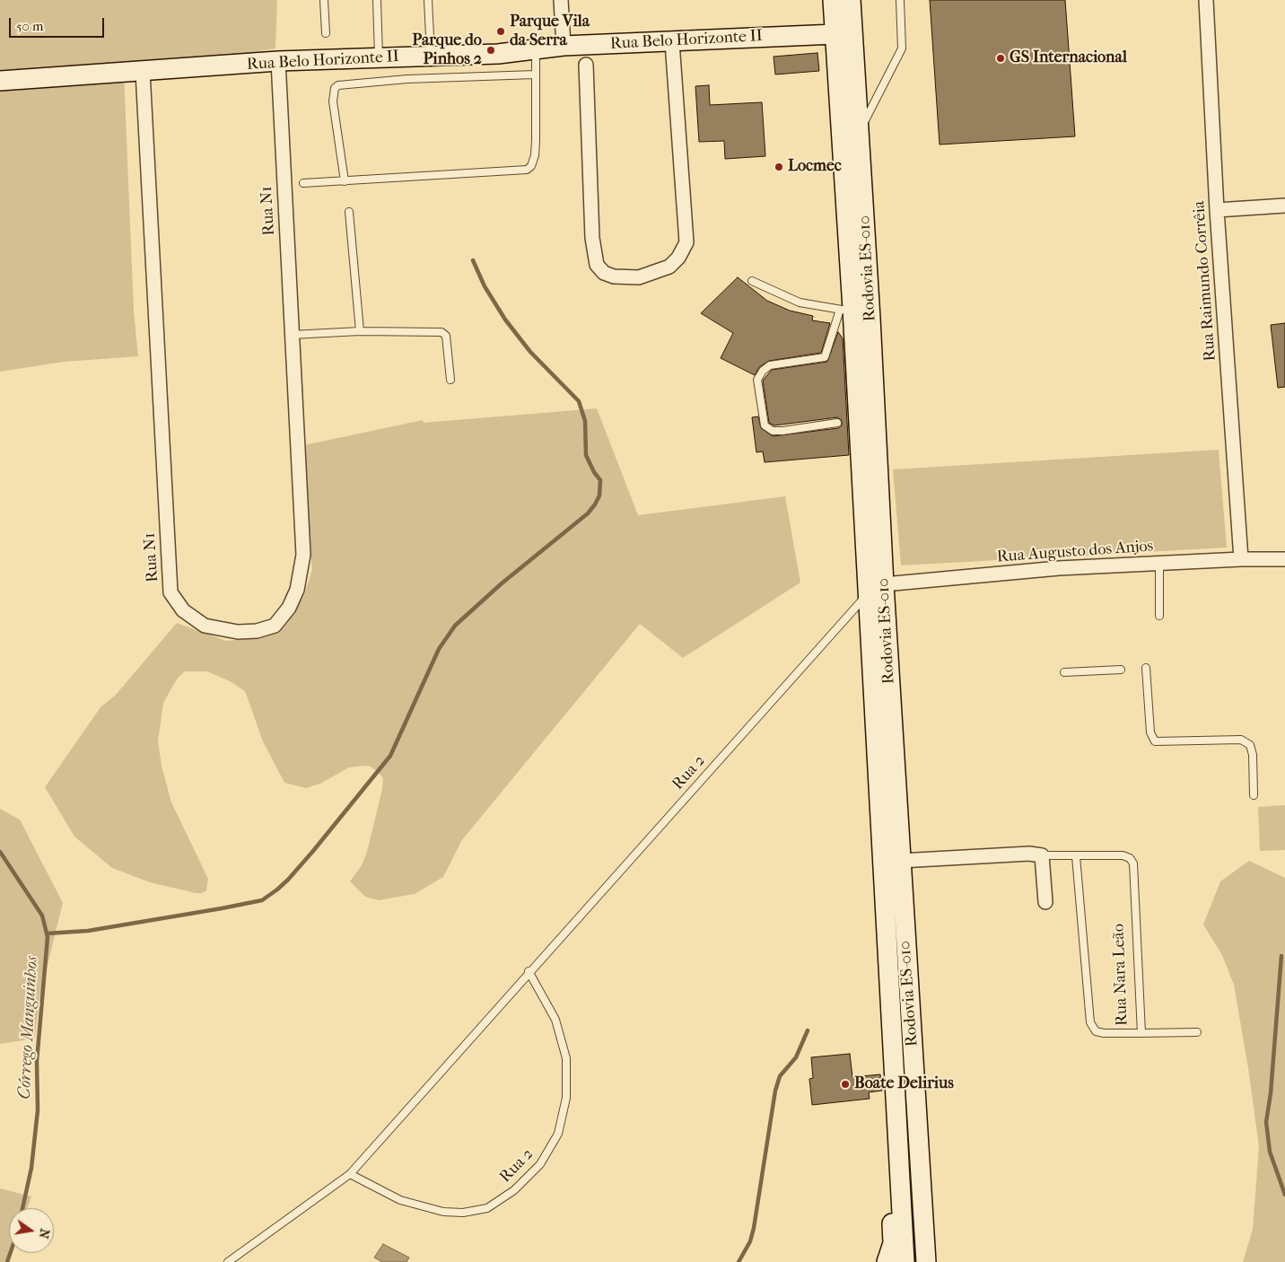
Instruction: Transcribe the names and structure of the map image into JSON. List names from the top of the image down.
{
  "streets": {
    "main road": ["Rua Belo Horizonte II", "Rodovia ES-010"],
    "street": [
      "Rua N1",
      "Rua Raimundo Corrêia",
      "Rua Augusto dos Anjos",
      "Rua Nara Leão"
    ],
    "lane": ["Rua 2"]
  },
  "crossings": [
    ["Rua Belo Horizonte II", "Rua N1"],
    ["Rua Belo Horizonte II", "Rodovia ES-010"],
    ["Rodovia ES-010", "Rua Augusto dos Anjos"],
    ["Rodovia ES-010", "Rua 2"],
    ["Rodovia ES-010", "Rua Nara Leão"],
    ["Rua Raimundo Corrêia", "Rua Augusto dos Anjos"],
    ["Rua Augusto dos Anjos", "Rua 2"]
  ],
  "water": ["Córrego Manguinhos"],
  "places": [
    "Parque Vila da Serra",
    "Parque do Pinhos 2",
    "GS Internacional",
    "Locmec",
    "Boate Delirius"
  ],
  "scale_bar": "50 m",
  "north": "right"
}
